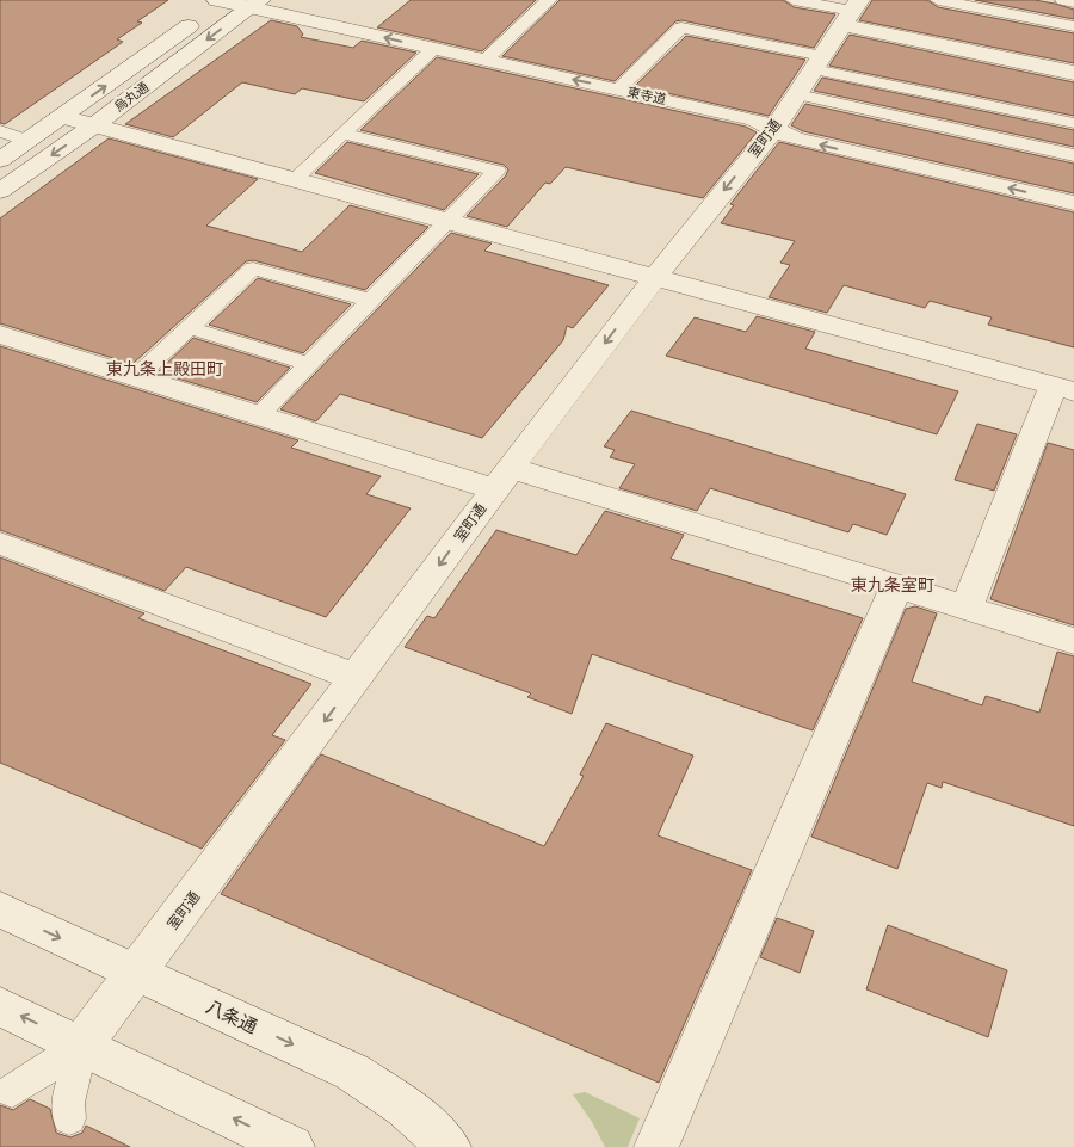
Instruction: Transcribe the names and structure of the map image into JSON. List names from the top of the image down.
{
  "streets": {
    "street": [
      "東寺道",
      "烏丸通",
      "室町通",
      "八条通"
    ]
  },
  "crossings": [
    ["東寺道", "烏丸通"],
    ["東寺道", "室町通"],
    ["室町通", "八条通"]
  ],
  "one_way": ["室町通"],
  "districts": ["東九条上殿田町", "東九条室町"]
}
